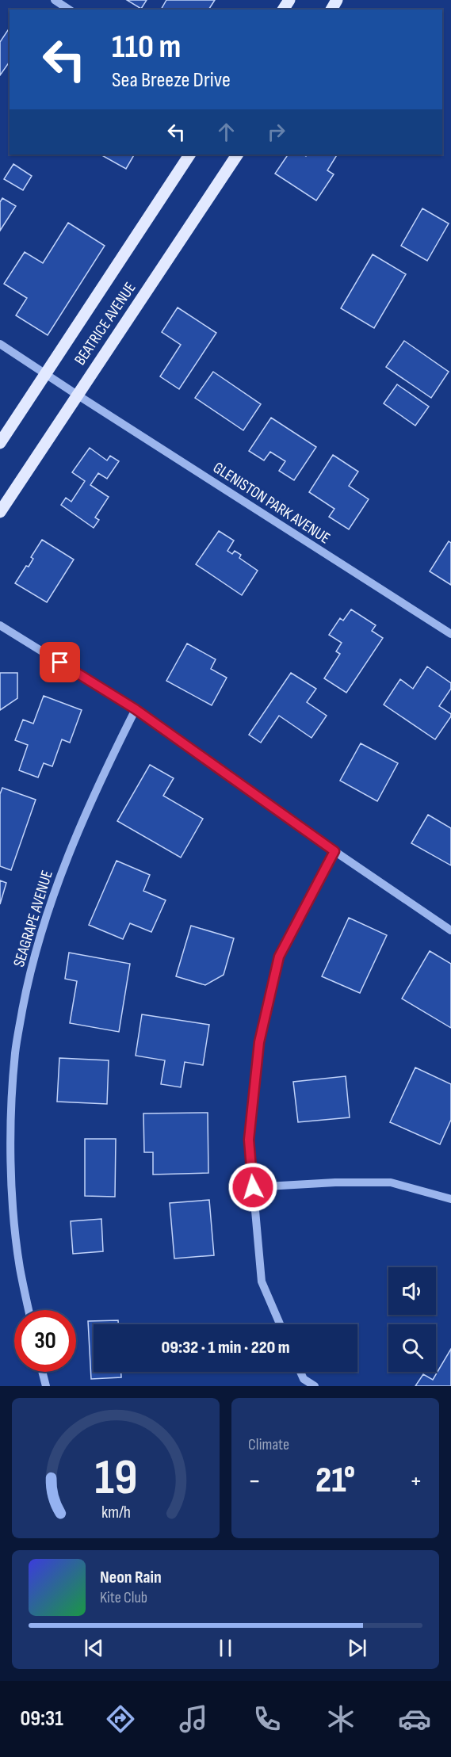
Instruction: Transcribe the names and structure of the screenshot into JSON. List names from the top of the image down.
{
  "streets": {
    "main road": ["BEATRICE AVENUE"],
    "street": ["GLENISTON PARK AVENUE", "SEAGRAPE AVENUE"]
  },
  "crossings": [
    ["BEATRICE AVENUE", "GLENISTON PARK AVENUE"]
  ],
  "page": {
    "turn": ["110 m", "Sea Breeze Drive"],
    "limit": "30",
    "trip": "09:32 · 1 min · 220 m",
    "tile": "Climate",
    "heat": ["−", "21°", "+"],
    "song": ["Neon Rain", "Kite Club"],
    "tabs": "09:31",
    "gauge": ["19", "km/h"]
  }
}
